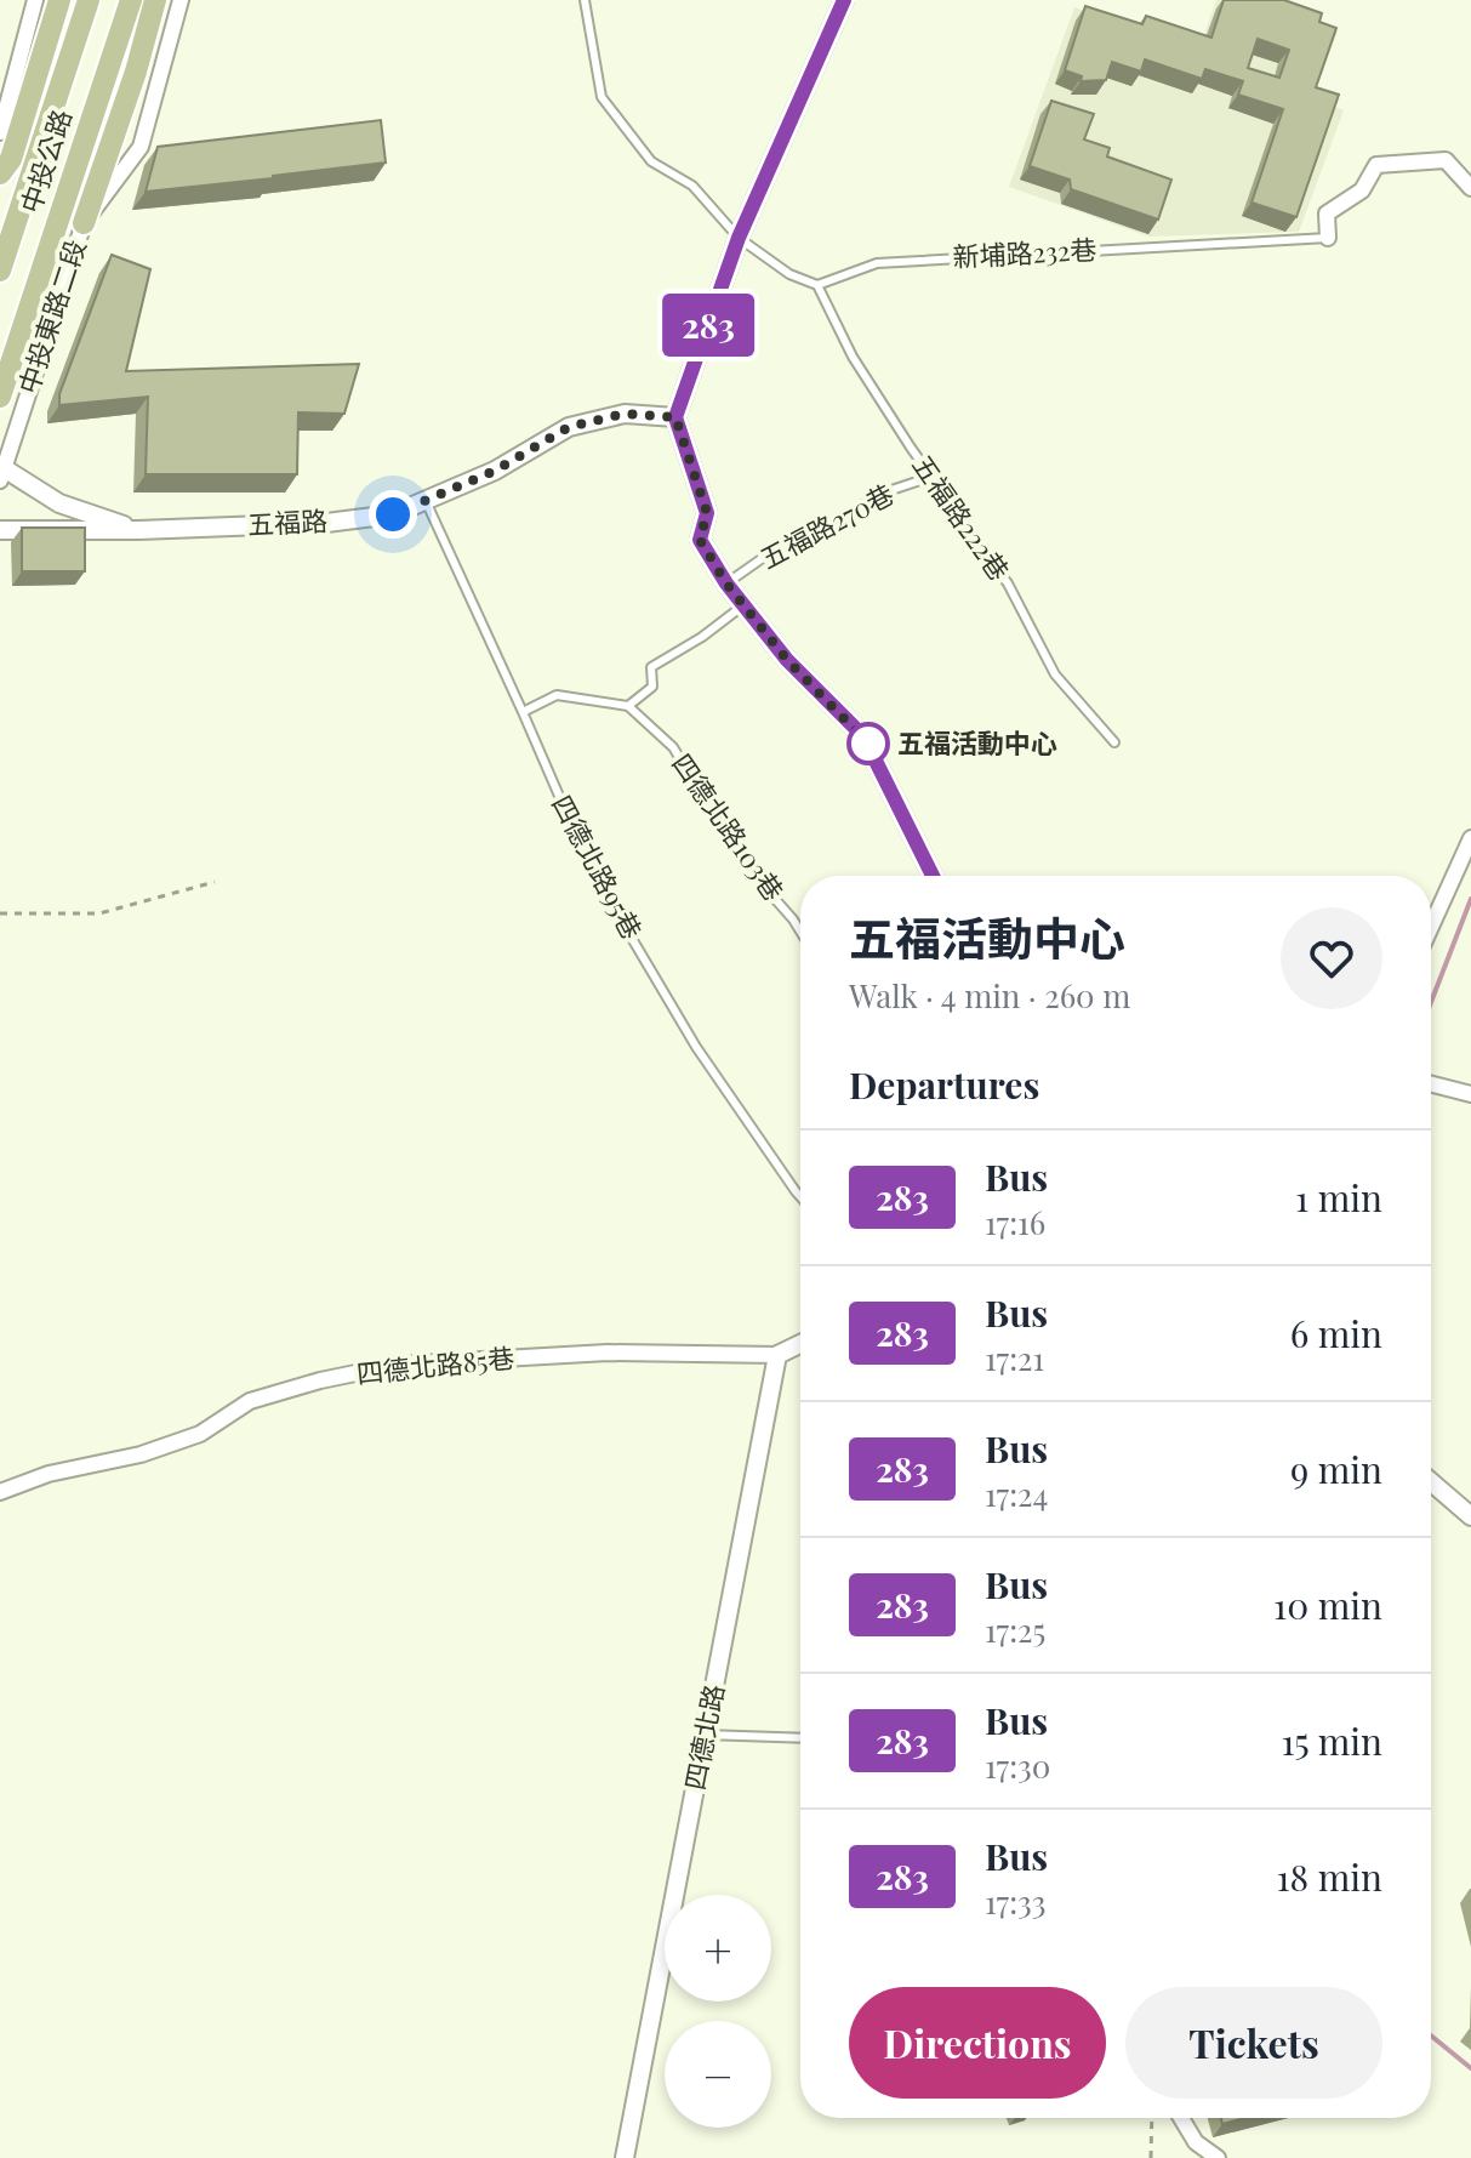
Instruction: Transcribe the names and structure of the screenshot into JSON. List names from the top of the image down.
{
  "streets": {
    "main road": ["中投公路"],
    "street": [
      "中投東路二段",
      "五福路",
      "四德北路85巷",
      "四德北路"
    ],
    "lane": [
      "新埔路232巷",
      "五福路222巷",
      "五福路270巷",
      "四德北路103巷",
      "四德北路95巷"
    ]
  },
  "crossings": [
    ["新埔路232巷", "五福路222巷"],
    ["中投東路二段", "五福路"],
    ["五福路222巷", "五福路270巷"],
    ["五福路", "四德北路95巷"],
    ["四德北路85巷", "四德北路"]
  ],
  "places": ["五福活動中心"],
  "lines": ["bus line 283"],
  "page": {
    "on_map": "283",
    "heading": [
      ["五福活動中心", "Walk · 4 min · 260 m"],
      "Departures"
    ],
    "list": [
      {
        "mark": "283",
        "name": "Bus",
        "note": "17:16",
        "value": "1 min"
      },
      {
        "mark": "283",
        "name": "Bus",
        "note": "17:21",
        "value": "6 min"
      },
      {
        "mark": "283",
        "name": "Bus",
        "note": "17:24",
        "value": "9 min"
      },
      {
        "mark": "283",
        "name": "Bus",
        "note": "17:25",
        "value": "10 min"
      },
      {
        "mark": "283",
        "name": "Bus",
        "note": "17:30",
        "value": "15 min"
      },
      {
        "mark": "283",
        "name": "Bus",
        "note": "17:33",
        "value": "18 min"
      }
    ],
    "map_buttons": ["+", "−"],
    "buttons": ["Directions", "Tickets"]
  }
}
